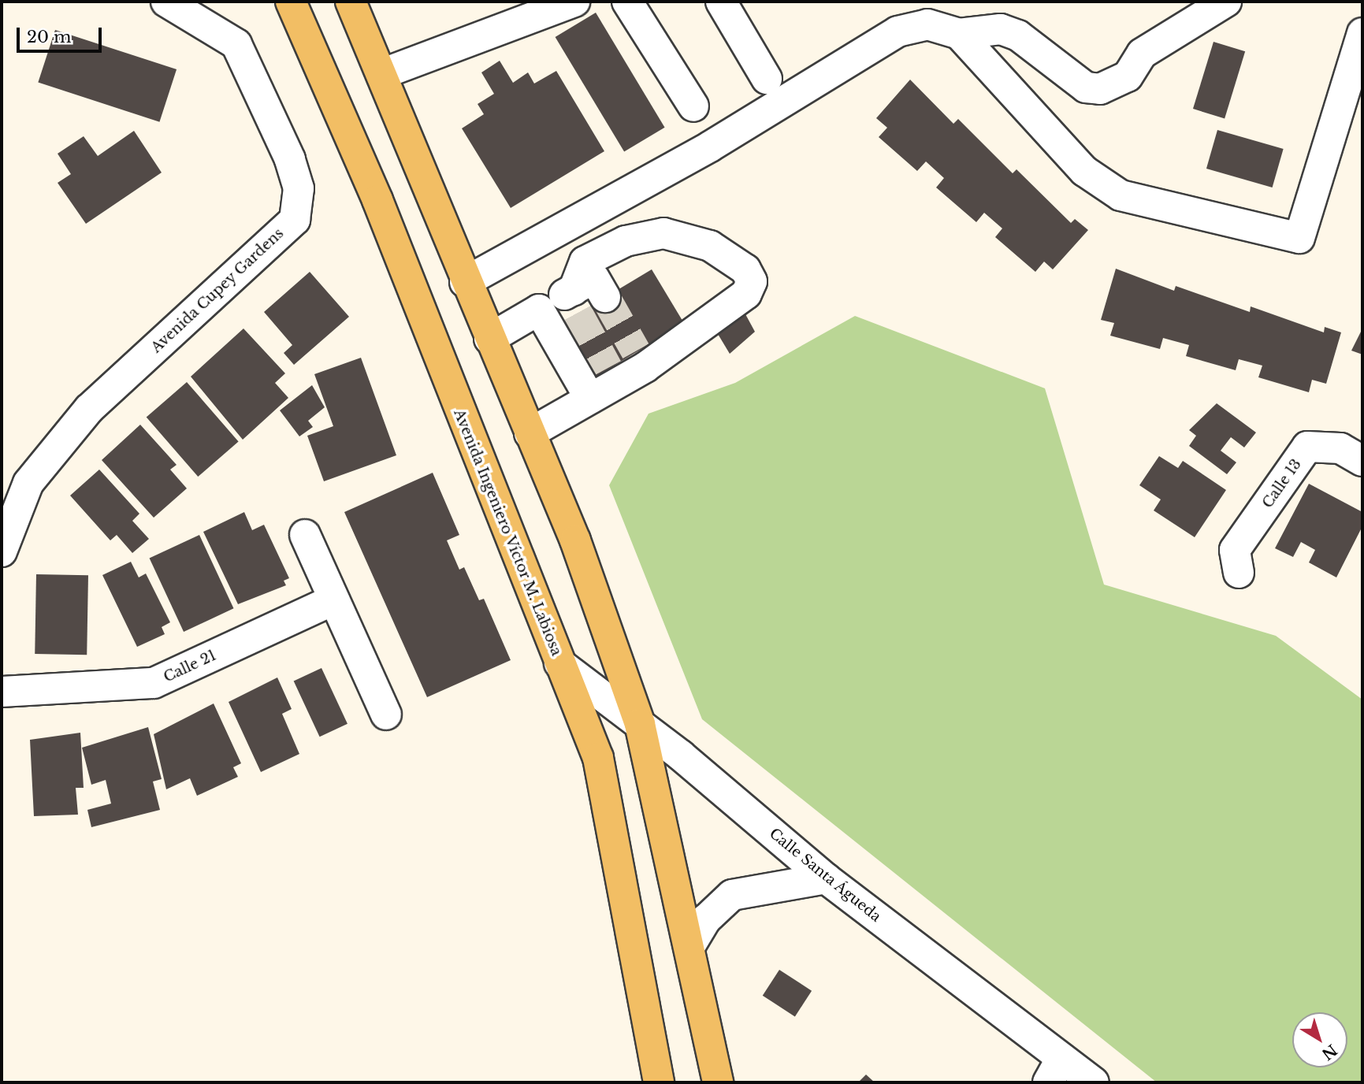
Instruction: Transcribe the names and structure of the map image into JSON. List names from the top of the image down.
{
  "streets": {
    "main road": ["Avenida Ingeniero Víctor M. Labiosa"],
    "street": [
      "Avenida Cupey Gardens",
      "Calle 13",
      "Calle 21",
      "Calle Santa Águeda"
    ]
  },
  "crossings": [
    ["Avenida Ingeniero Víctor M. Labiosa", "Calle Santa Águeda"]
  ],
  "scale_bar": "20 m",
  "north": "bottom right"
}
